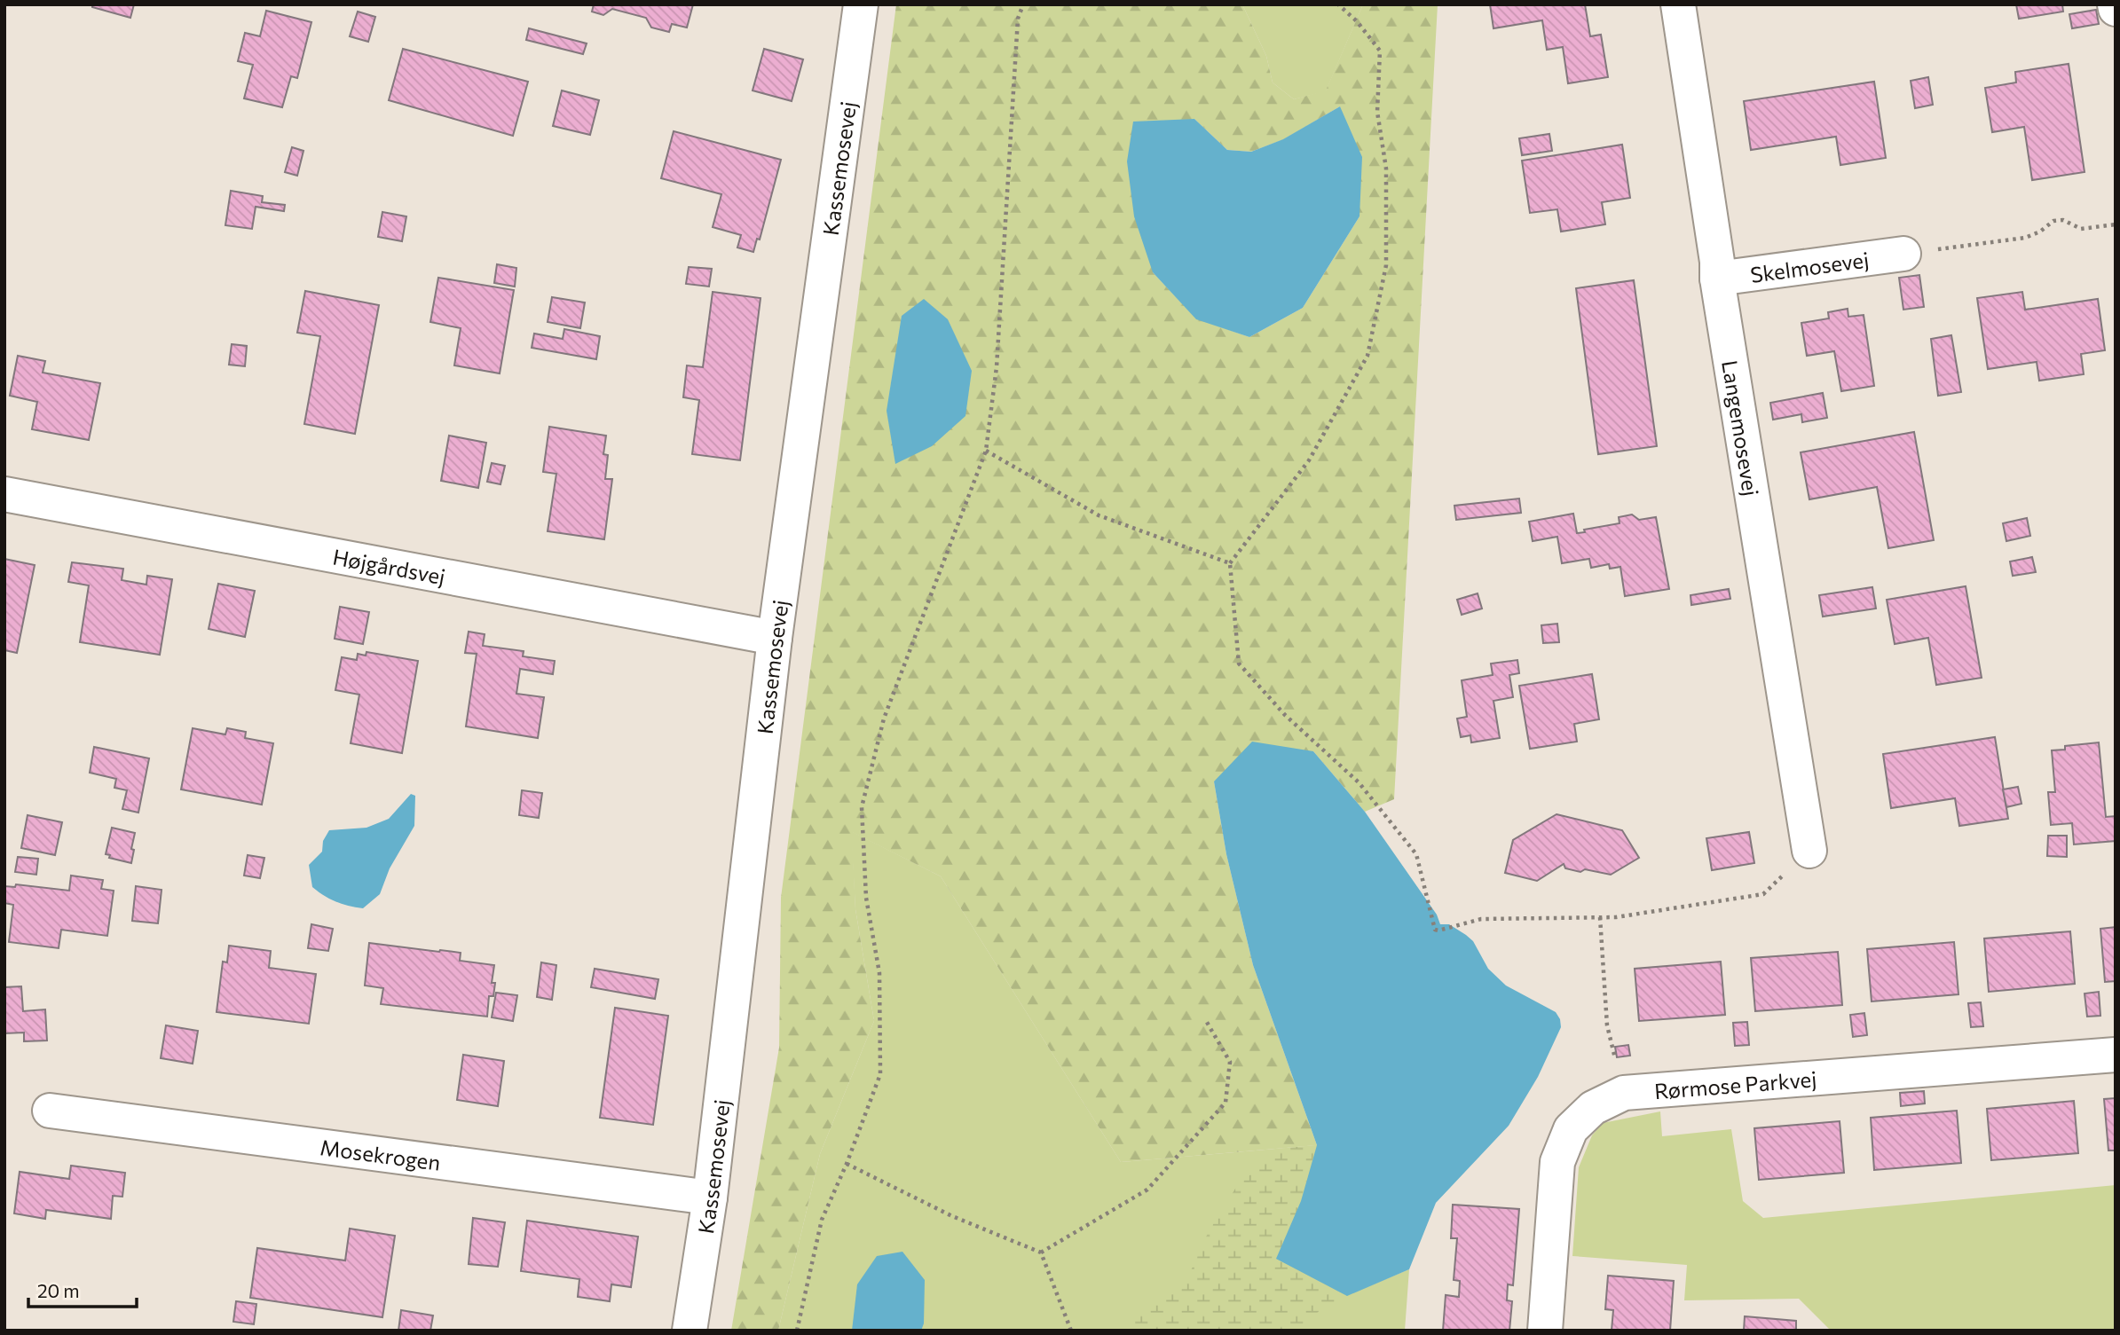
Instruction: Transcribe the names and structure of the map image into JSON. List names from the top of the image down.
{
  "streets": {
    "street": [
      "Kassemosevej",
      "Skelmosevej",
      "Langemosevej",
      "Højgårdsvej",
      "Rørmose Parkvej",
      "Mosekrogen"
    ]
  },
  "crossings": [
    ["Kassemosevej", "Højgårdsvej"],
    ["Kassemosevej", "Mosekrogen"],
    ["Skelmosevej", "Langemosevej"]
  ],
  "scale_bar": "20 m"
}
